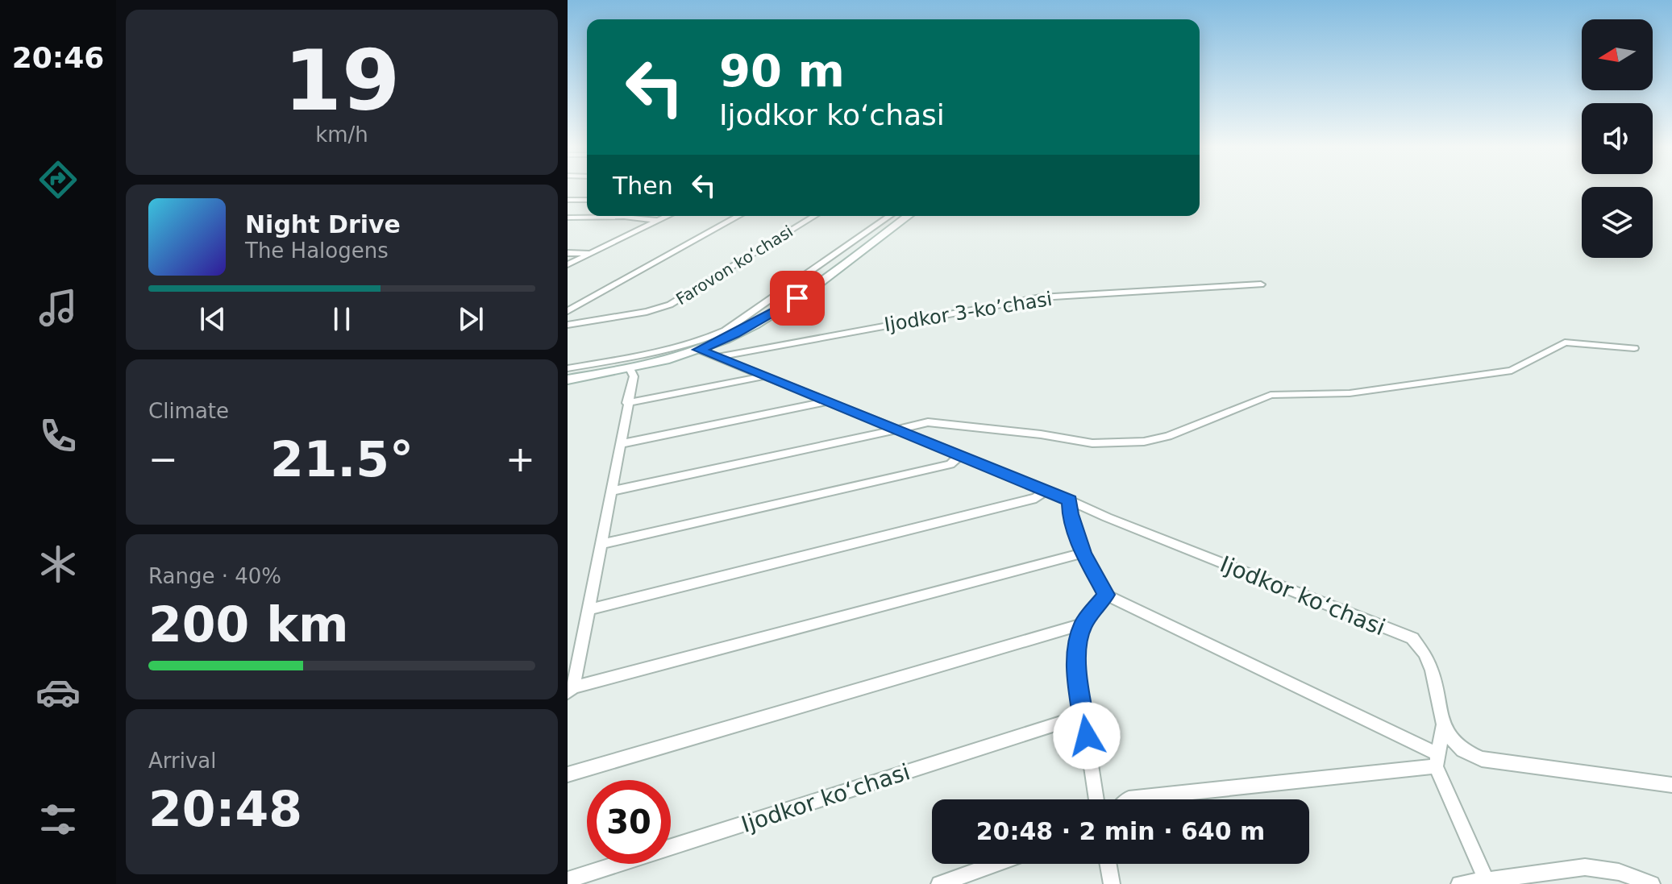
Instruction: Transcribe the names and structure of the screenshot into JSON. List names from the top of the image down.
{
  "streets": {
    "street": ["Farovon koʻchasi", "Ijodkor 3-koʼchasi", "Ijodkor koʻchasi"]
  },
  "crossings": [
    ["Ijodkor 3-koʼchasi", "Ijodkor koʻchasi"]
  ],
  "north": "left",
  "page": {
    "tabs": "20:46",
    "tile": [
      ["19", "km/h"],
      "Climate",
      ["Range · 40%", "200 km"],
      ["Arrival", "20:48"]
    ],
    "turn": ["90 m", "Ijodkor koʻchasi"],
    "then": "Then",
    "song": ["Night Drive", "The Halogens"],
    "heat": ["−", "21.5°", "+"],
    "limit": "30",
    "trip": "20:48 · 2 min · 640 m"
  }
}
